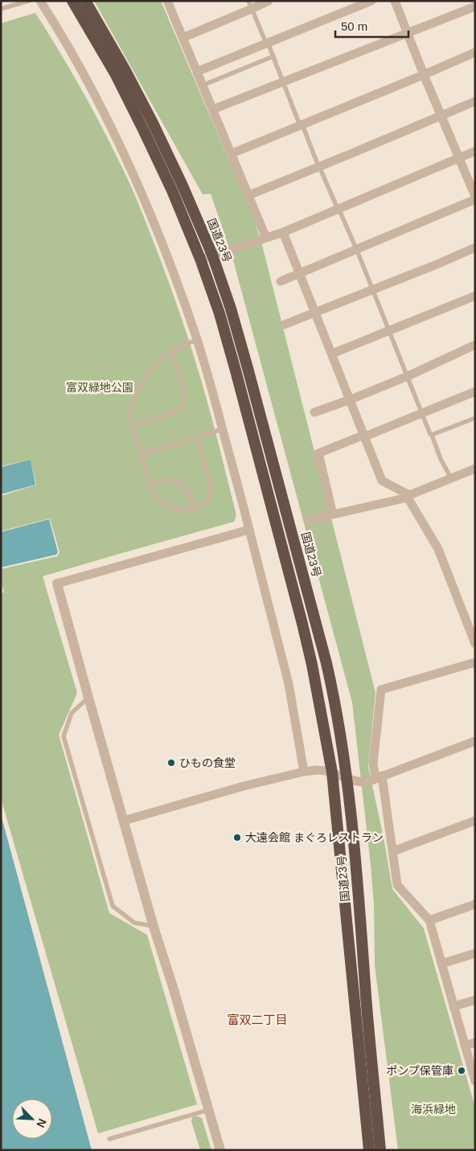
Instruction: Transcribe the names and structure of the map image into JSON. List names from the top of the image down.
{
  "streets": {
    "highway": ["国道23号"]
  },
  "districts": ["富双二丁目"],
  "parks": ["富双緑地公園", "海浜緑地"],
  "places": ["ひもの食堂", "大遠会館 まぐろレストラン", "ポンプ保管庫"],
  "scale_bar": "50 m",
  "north": "bottom right"
}
